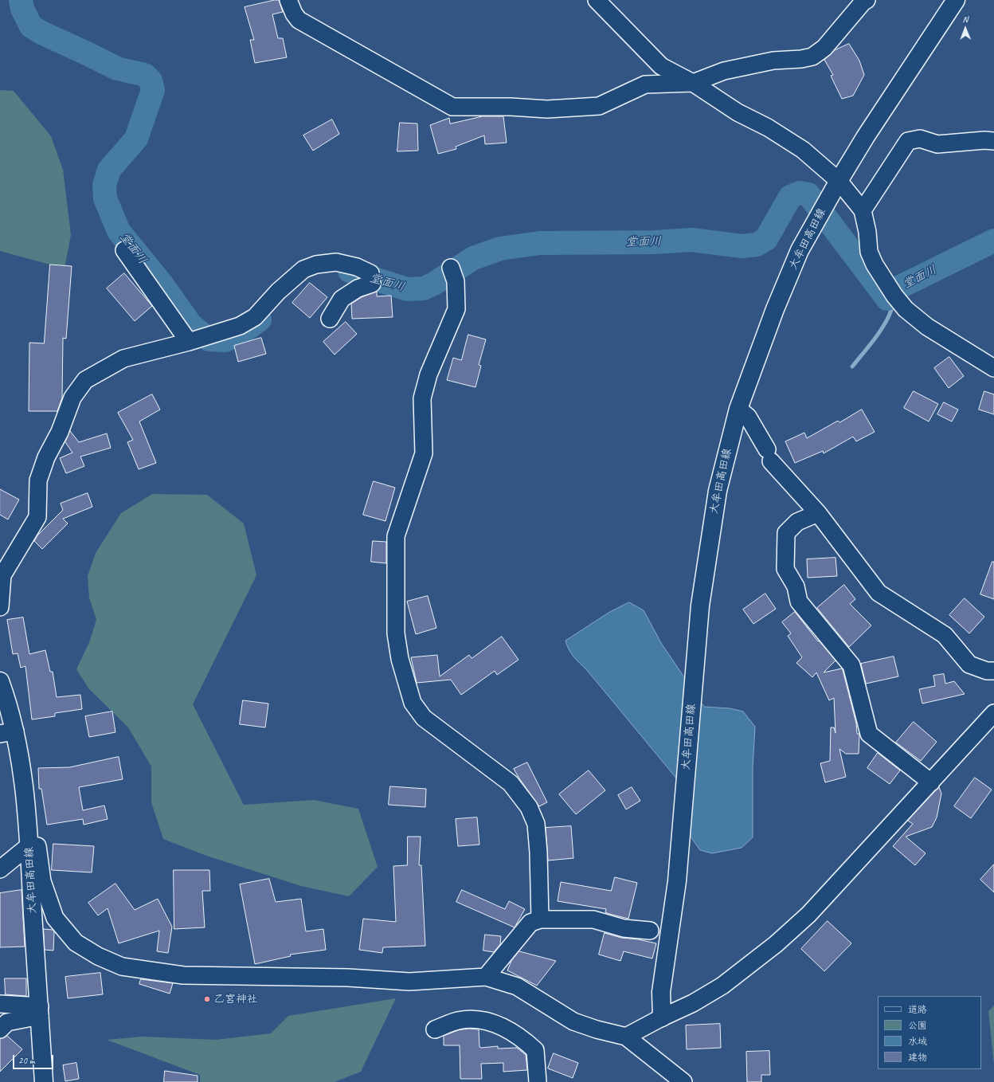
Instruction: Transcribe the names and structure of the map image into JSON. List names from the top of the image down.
{
  "streets": {
    "main road": ["大牟田高田線"]
  },
  "water": ["堂面川"],
  "places": ["乙宮神社"],
  "legend": [
    "道路",
    "公園",
    "水域",
    "建物"
  ],
  "scale_bar": "20 m",
  "north": "top"
}
